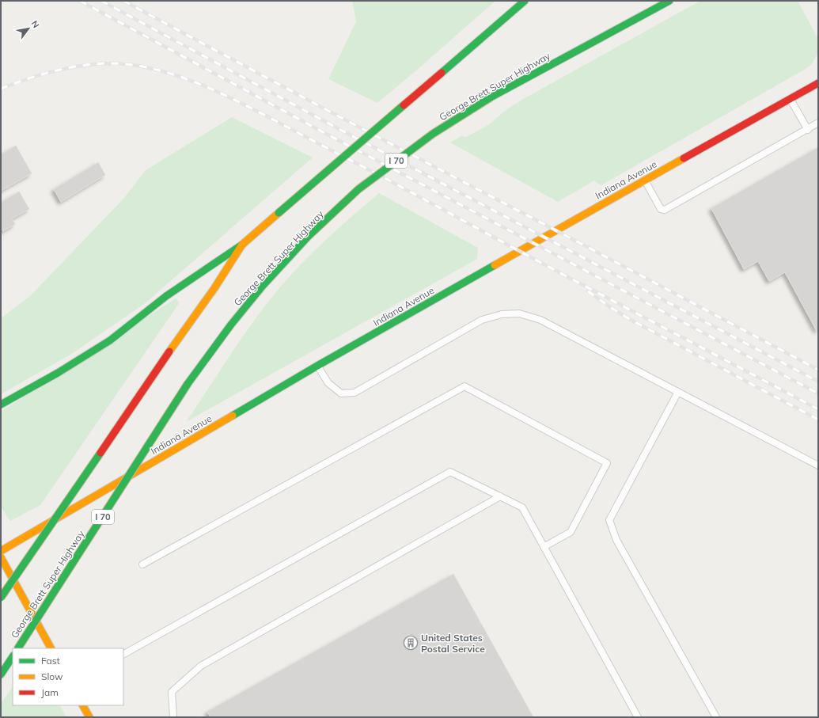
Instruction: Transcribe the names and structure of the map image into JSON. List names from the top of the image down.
{
  "streets": {
    "main road": ["George Brett Super Highway", "I 70", "Indiana Avenue"]
  },
  "places": {
    "building": ["United States Postal Service"]
  },
  "legend": ["Fast", "Slow", "Jam"],
  "north": "top right"
}
